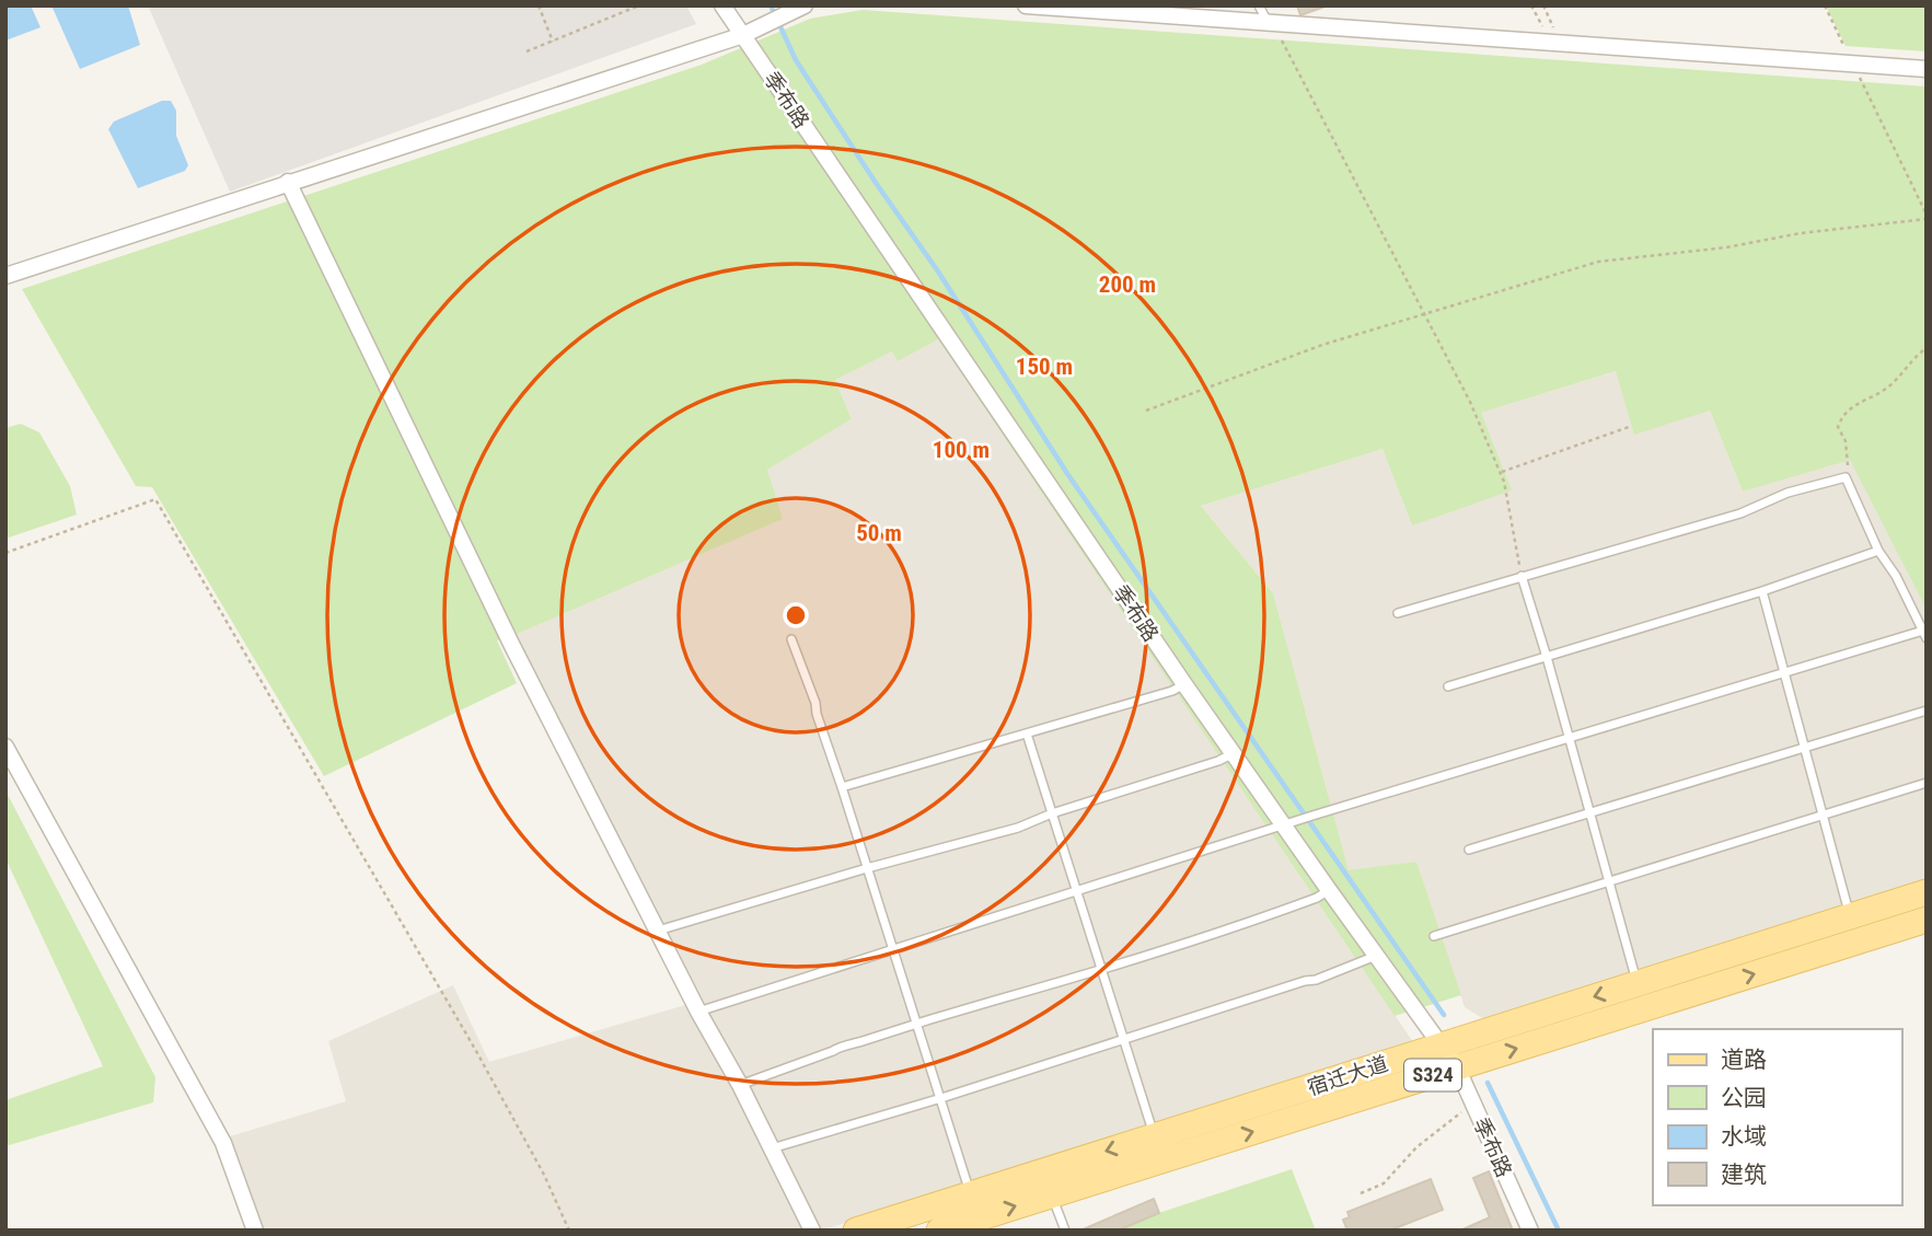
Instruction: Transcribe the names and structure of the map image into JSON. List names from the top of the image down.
{
  "streets": {
    "main road": ["宿迁大道", "S324"],
    "street": ["季布路"]
  },
  "crossings": [
    ["季布路", "宿迁大道"]
  ],
  "legend": [
    "道路",
    "公园",
    "水域",
    "建筑"
  ],
  "rings": [
    "200 m",
    "150 m",
    "100 m",
    "50 m"
  ]
}
